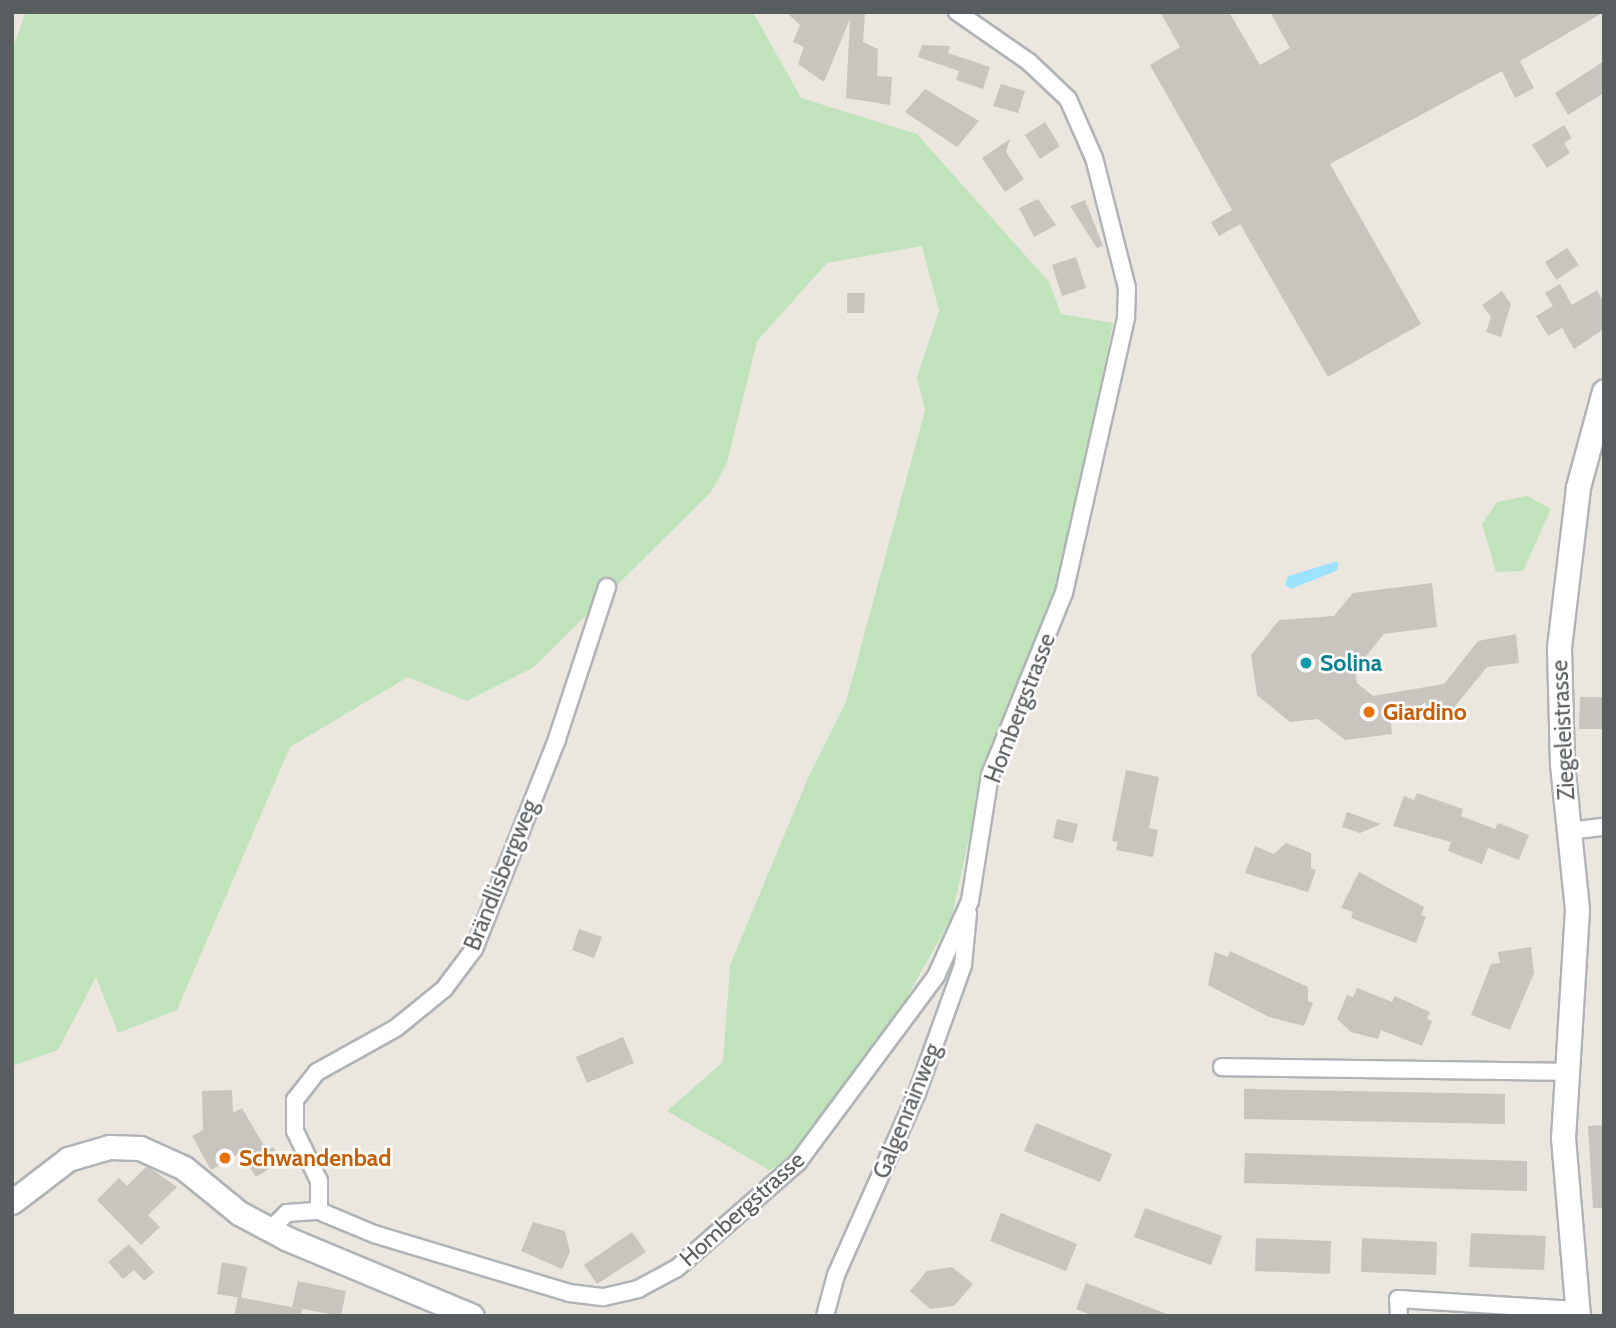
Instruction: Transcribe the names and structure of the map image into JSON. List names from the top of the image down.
{
  "streets": {
    "street": [
      "Hombergstrasse",
      "Ziegeleistrasse",
      "Brändlisbergweg",
      "Galgenrainweg"
    ]
  },
  "crossings": [
    ["Hombergstrasse", "Brändlisbergweg"],
    ["Hombergstrasse", "Galgenrainweg"]
  ],
  "places": ["Solina", "Giardino", "Schwandenbad"]
}
